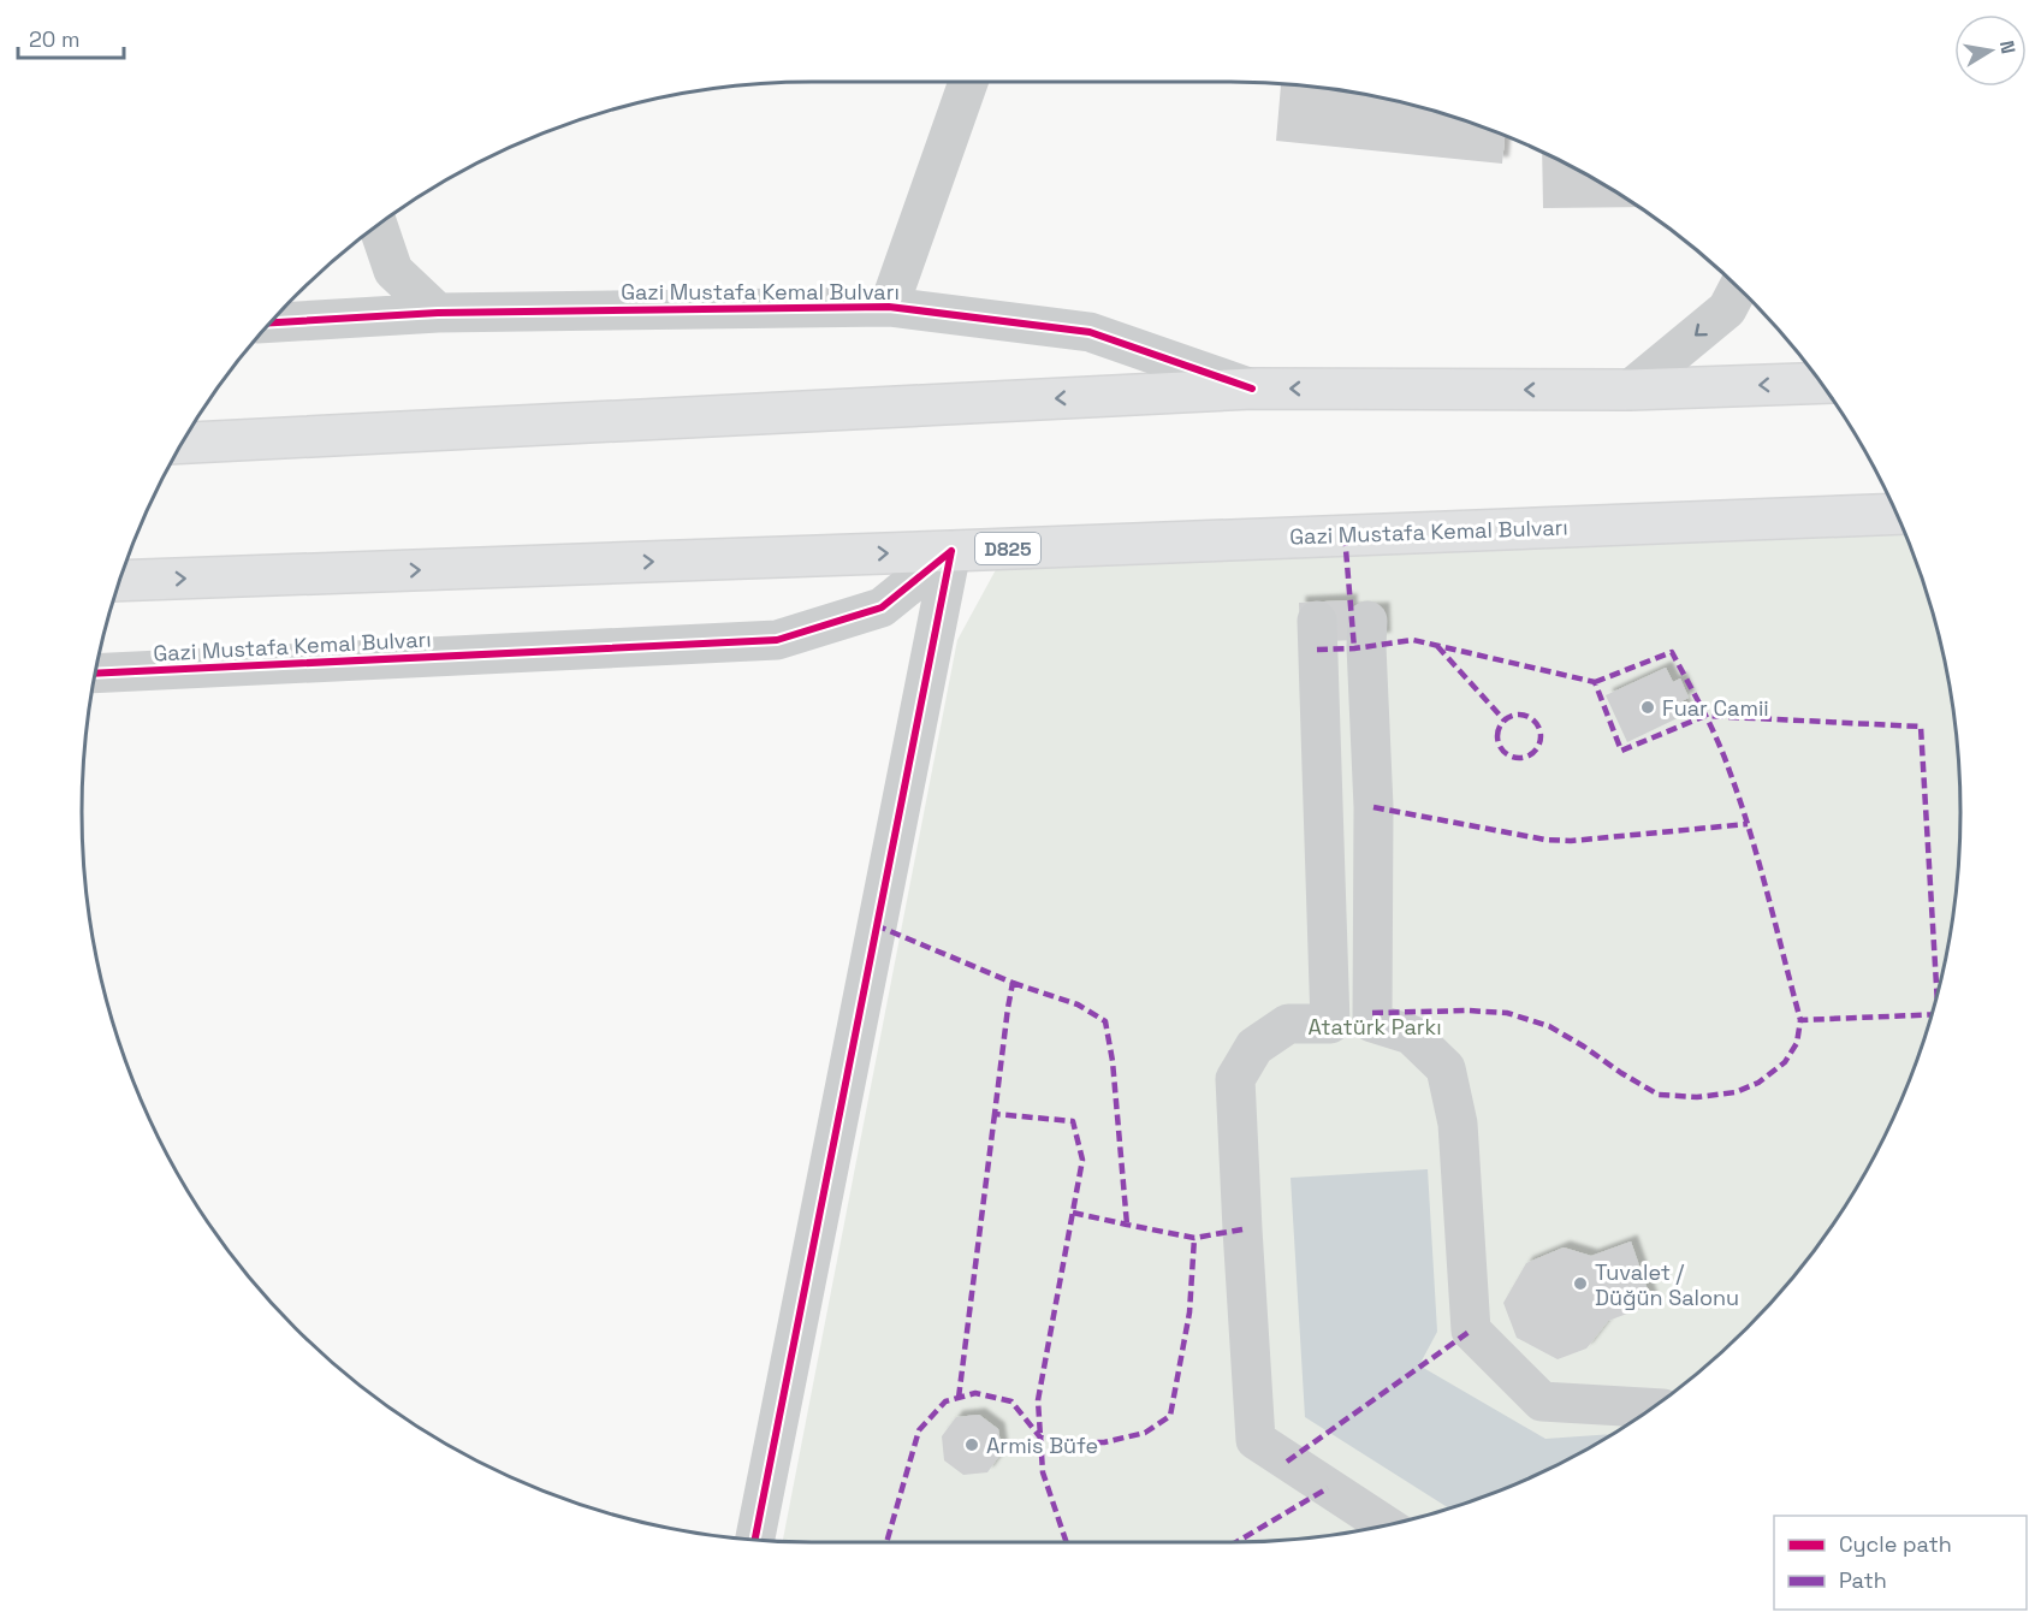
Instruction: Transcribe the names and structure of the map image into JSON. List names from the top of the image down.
{
  "streets": {
    "highway": ["Gazi Mustafa Kemal Bulvarı", "D825"]
  },
  "parks": ["Atatürk Parkı"],
  "places": ["Fuar Camii", "Tuvalet / Düğün Salonu", "Armis Büfe"],
  "legend": ["Cycle path", "Path"],
  "scale_bar": "20 m",
  "north": "right"
}
